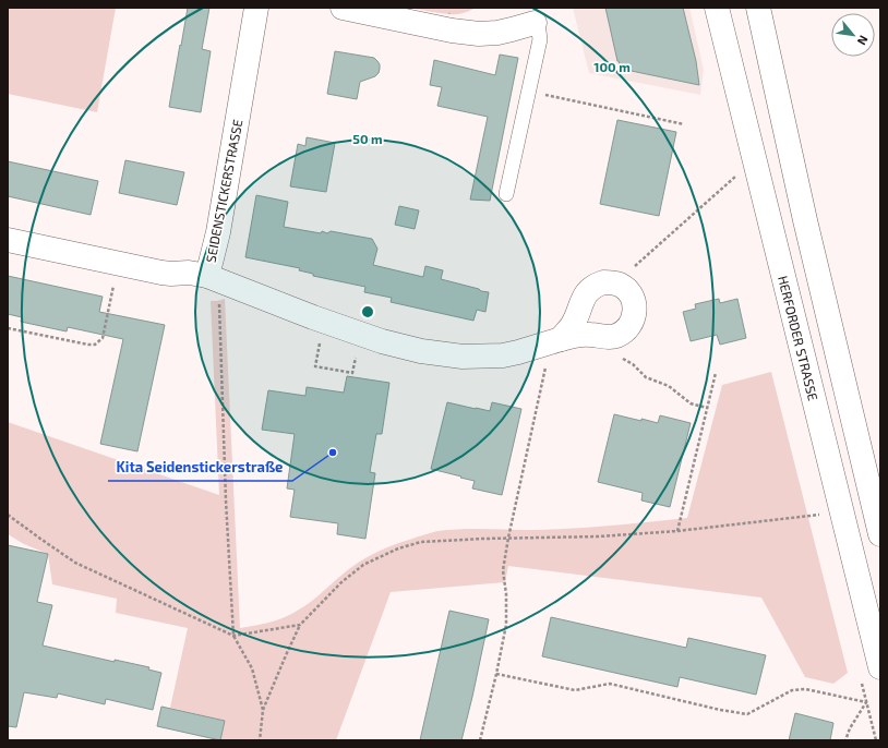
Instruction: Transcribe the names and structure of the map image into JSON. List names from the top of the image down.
{
  "streets": {
    "street": ["SEIDENSTICKERSTRASSE", "HERFORDER STRASSE"]
  },
  "places": ["Kita Seidenstickerstraße"],
  "north": "bottom right",
  "rings": ["100 m", "50 m"]
}
